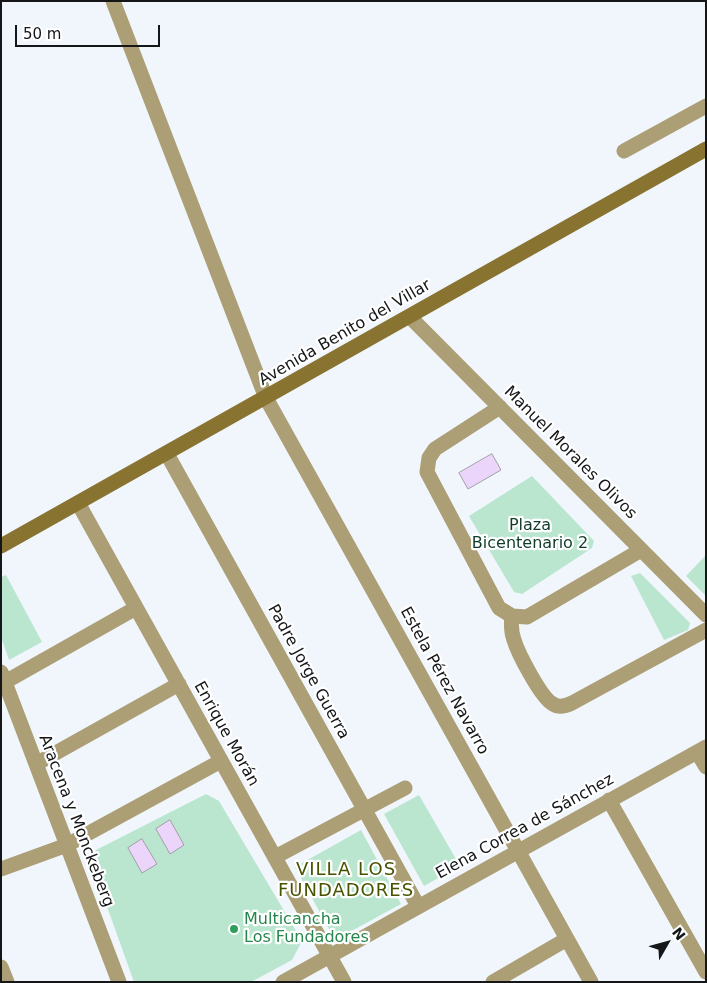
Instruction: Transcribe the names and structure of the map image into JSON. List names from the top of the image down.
{
  "streets": {
    "street": [
      "Avenida Benito del Villar",
      "Manuel Morales Olivos",
      "Padre Jorge Guerra",
      "Estela Pérez Navarro",
      "Enrique Morán",
      "Aracena y Monckeberg",
      "Elena Correa de Sánchez"
    ]
  },
  "crossings": [
    ["Avenida Benito del Villar", "Manuel Morales Olivos"],
    ["Avenida Benito del Villar", "Padre Jorge Guerra"],
    ["Avenida Benito del Villar", "Estela Pérez Navarro"],
    ["Avenida Benito del Villar", "Enrique Morán"],
    ["Padre Jorge Guerra", "Elena Correa de Sánchez"],
    ["Estela Pérez Navarro", "Elena Correa de Sánchez"],
    ["Enrique Morán", "Elena Correa de Sánchez"]
  ],
  "districts": ["VILLA LOS FUNDADORES"],
  "parks": ["Plaza Bicentenario 2"],
  "places": ["Multicancha Los Fundadores"],
  "scale_bar": "50 m",
  "north": "top right"
}
